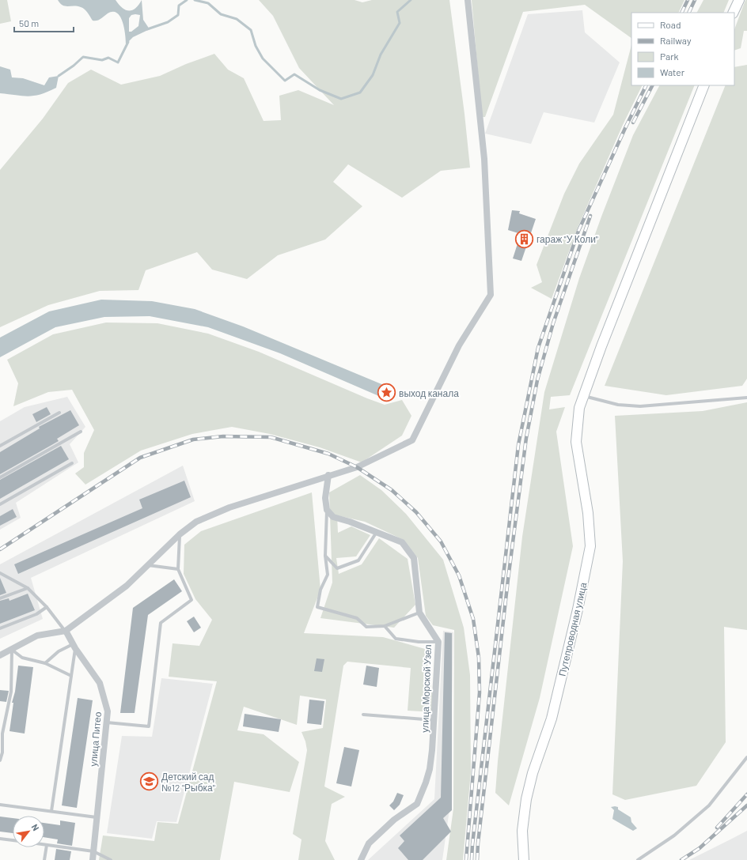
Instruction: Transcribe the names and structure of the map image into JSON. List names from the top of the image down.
{
  "streets": {
    "main road": ["Путепроводная улица"],
    "street": ["улица Морской Узел", "улица Питео"]
  },
  "places": {
    "building": ["гараж \"У Коли\""],
    "place": ["выход канала"],
    "school or university": ["Детский сад №12 \"Рыбка\""]
  },
  "legend": [
    "Road",
    "Railway",
    "Park",
    "Water"
  ],
  "scale_bar": "50 m",
  "north": "top right"
}
